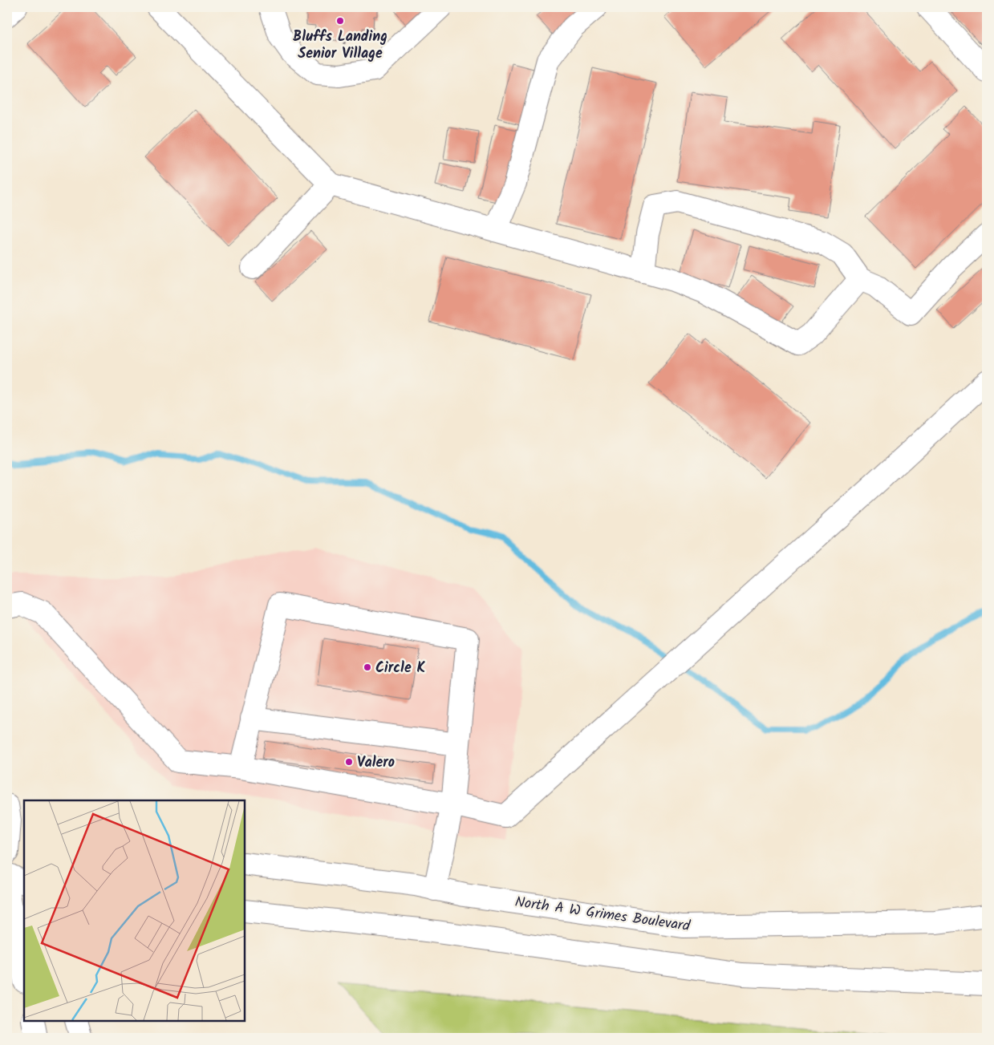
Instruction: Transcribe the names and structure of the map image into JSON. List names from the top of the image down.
{
  "streets": {
    "main road": ["North A W Grimes Boulevard"]
  },
  "places": ["Bluffs Landing Senior Village", "Circle K", "Valero"]
}
